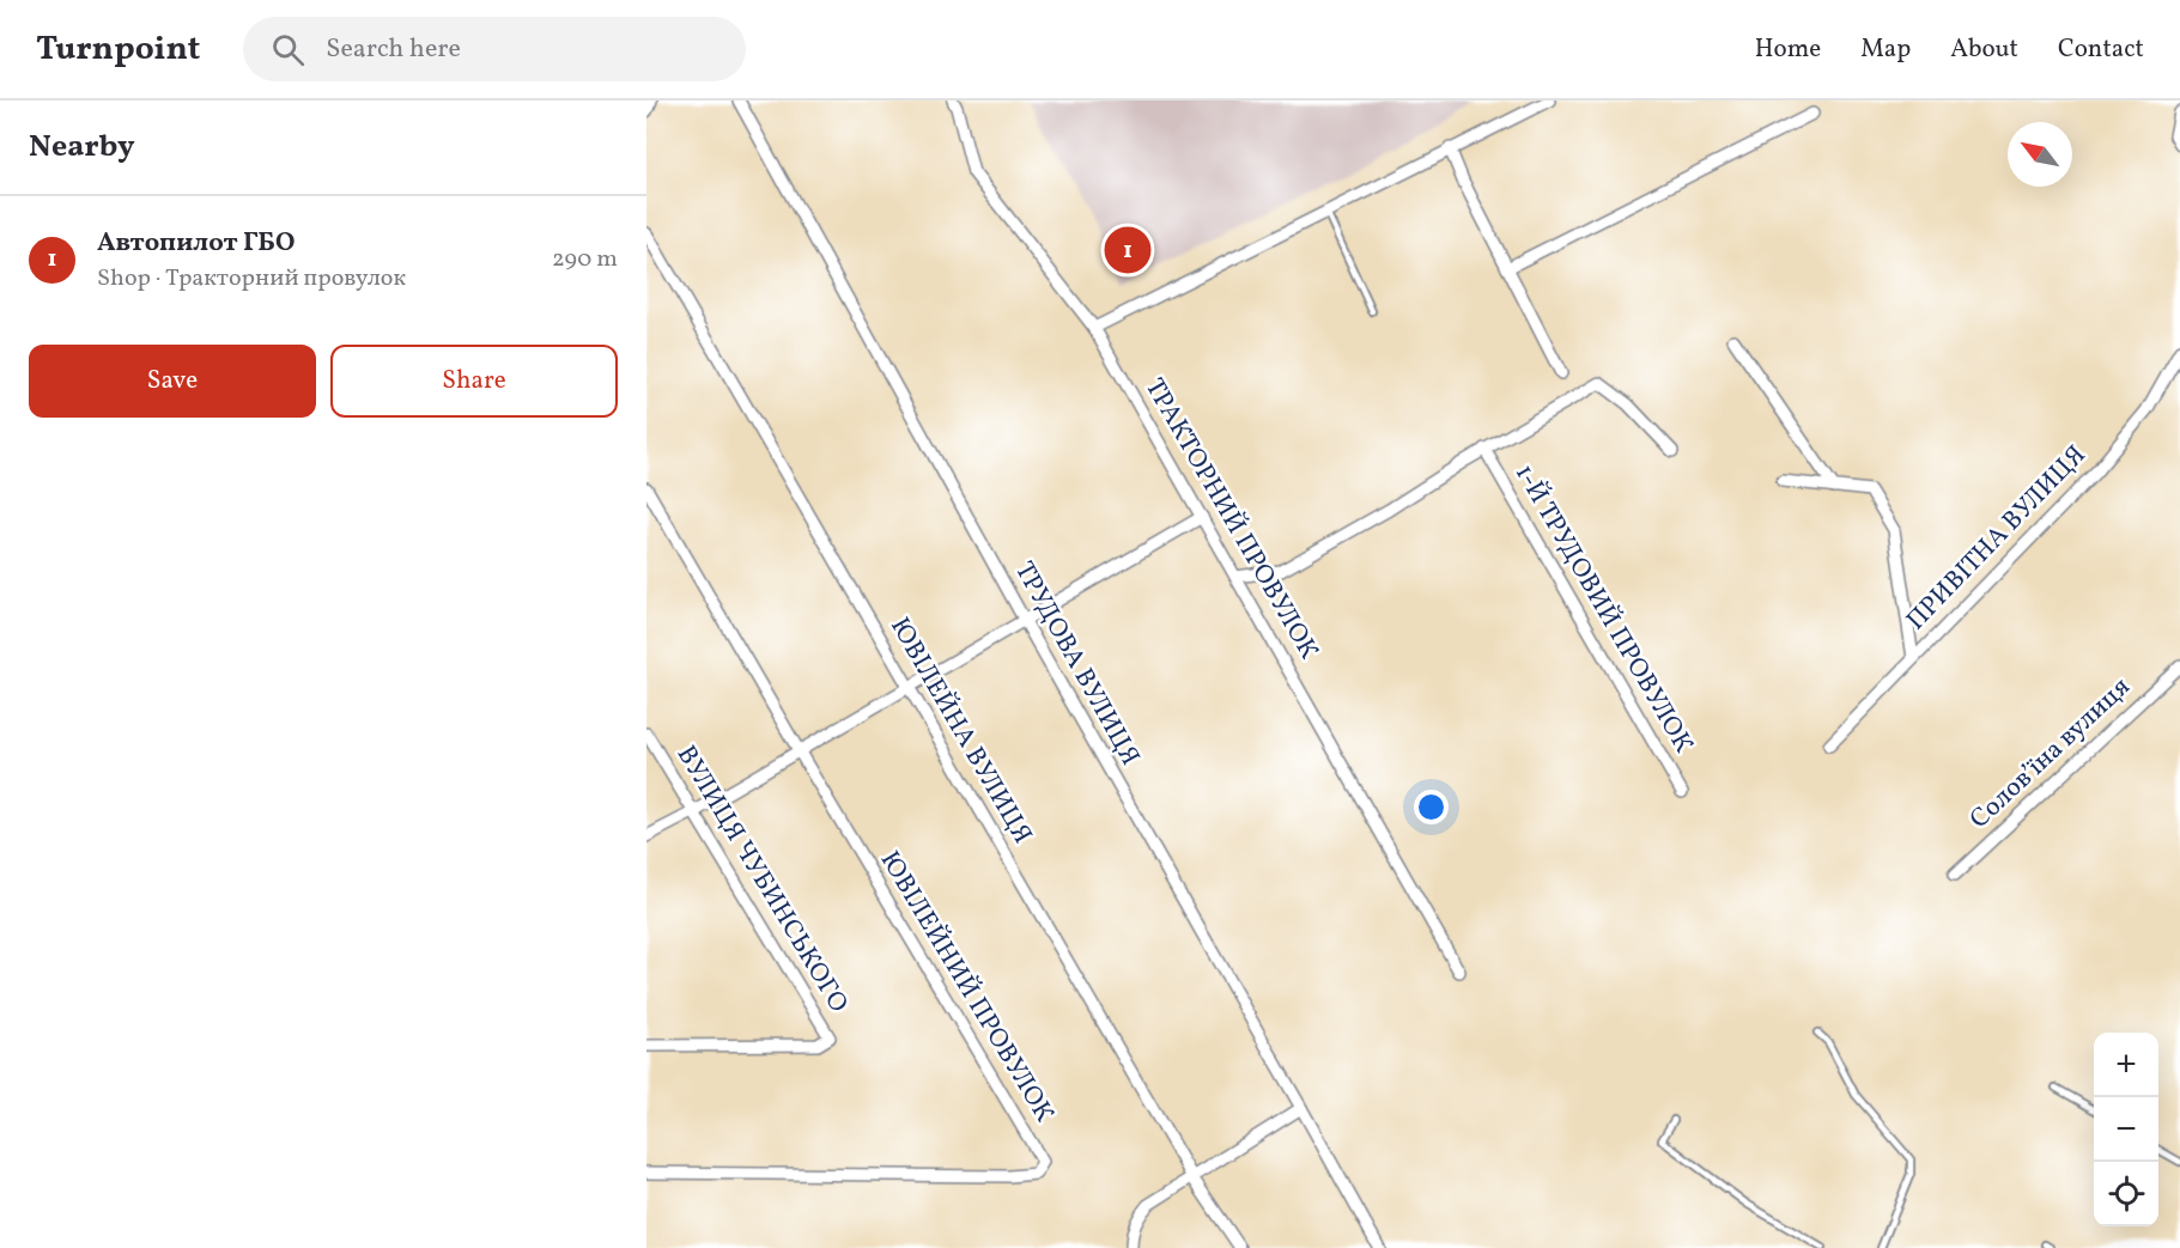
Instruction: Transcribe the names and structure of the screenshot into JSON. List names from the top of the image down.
{
  "streets": {
    "street": [
      "ТРАКТОРНИЙ ПРОВУЛОК",
      "ПРИВІТНА ВУЛИЦЯ",
      "1-Й ТРУДОВИЙ ПРОВУЛОК",
      "ТРУДОВА ВУЛИЦЯ",
      "ЮВІЛЕЙНА ВУЛИЦЯ",
      "Соловʼїна вулиця",
      "ВУЛИЦЯ ЧУБИНСЬКОГО",
      "ЮВІЛЕЙНИЙ ПРОВУЛОК"
    ]
  },
  "north": "top left",
  "page": {
    "header": "Turnpoint",
    "search": "Search here",
    "nav": [
      "Home",
      "Map",
      "About",
      "Contact"
    ],
    "heading": "Nearby",
    "list": [
      {
        "mark": "1",
        "name": "Автопилот ГБО",
        "note": "Shop · Тракторний провулок",
        "value": "290 m"
      }
    ],
    "pins": "1",
    "buttons": ["Save", "Share"],
    "map_buttons": ["+", "−"]
  }
}
